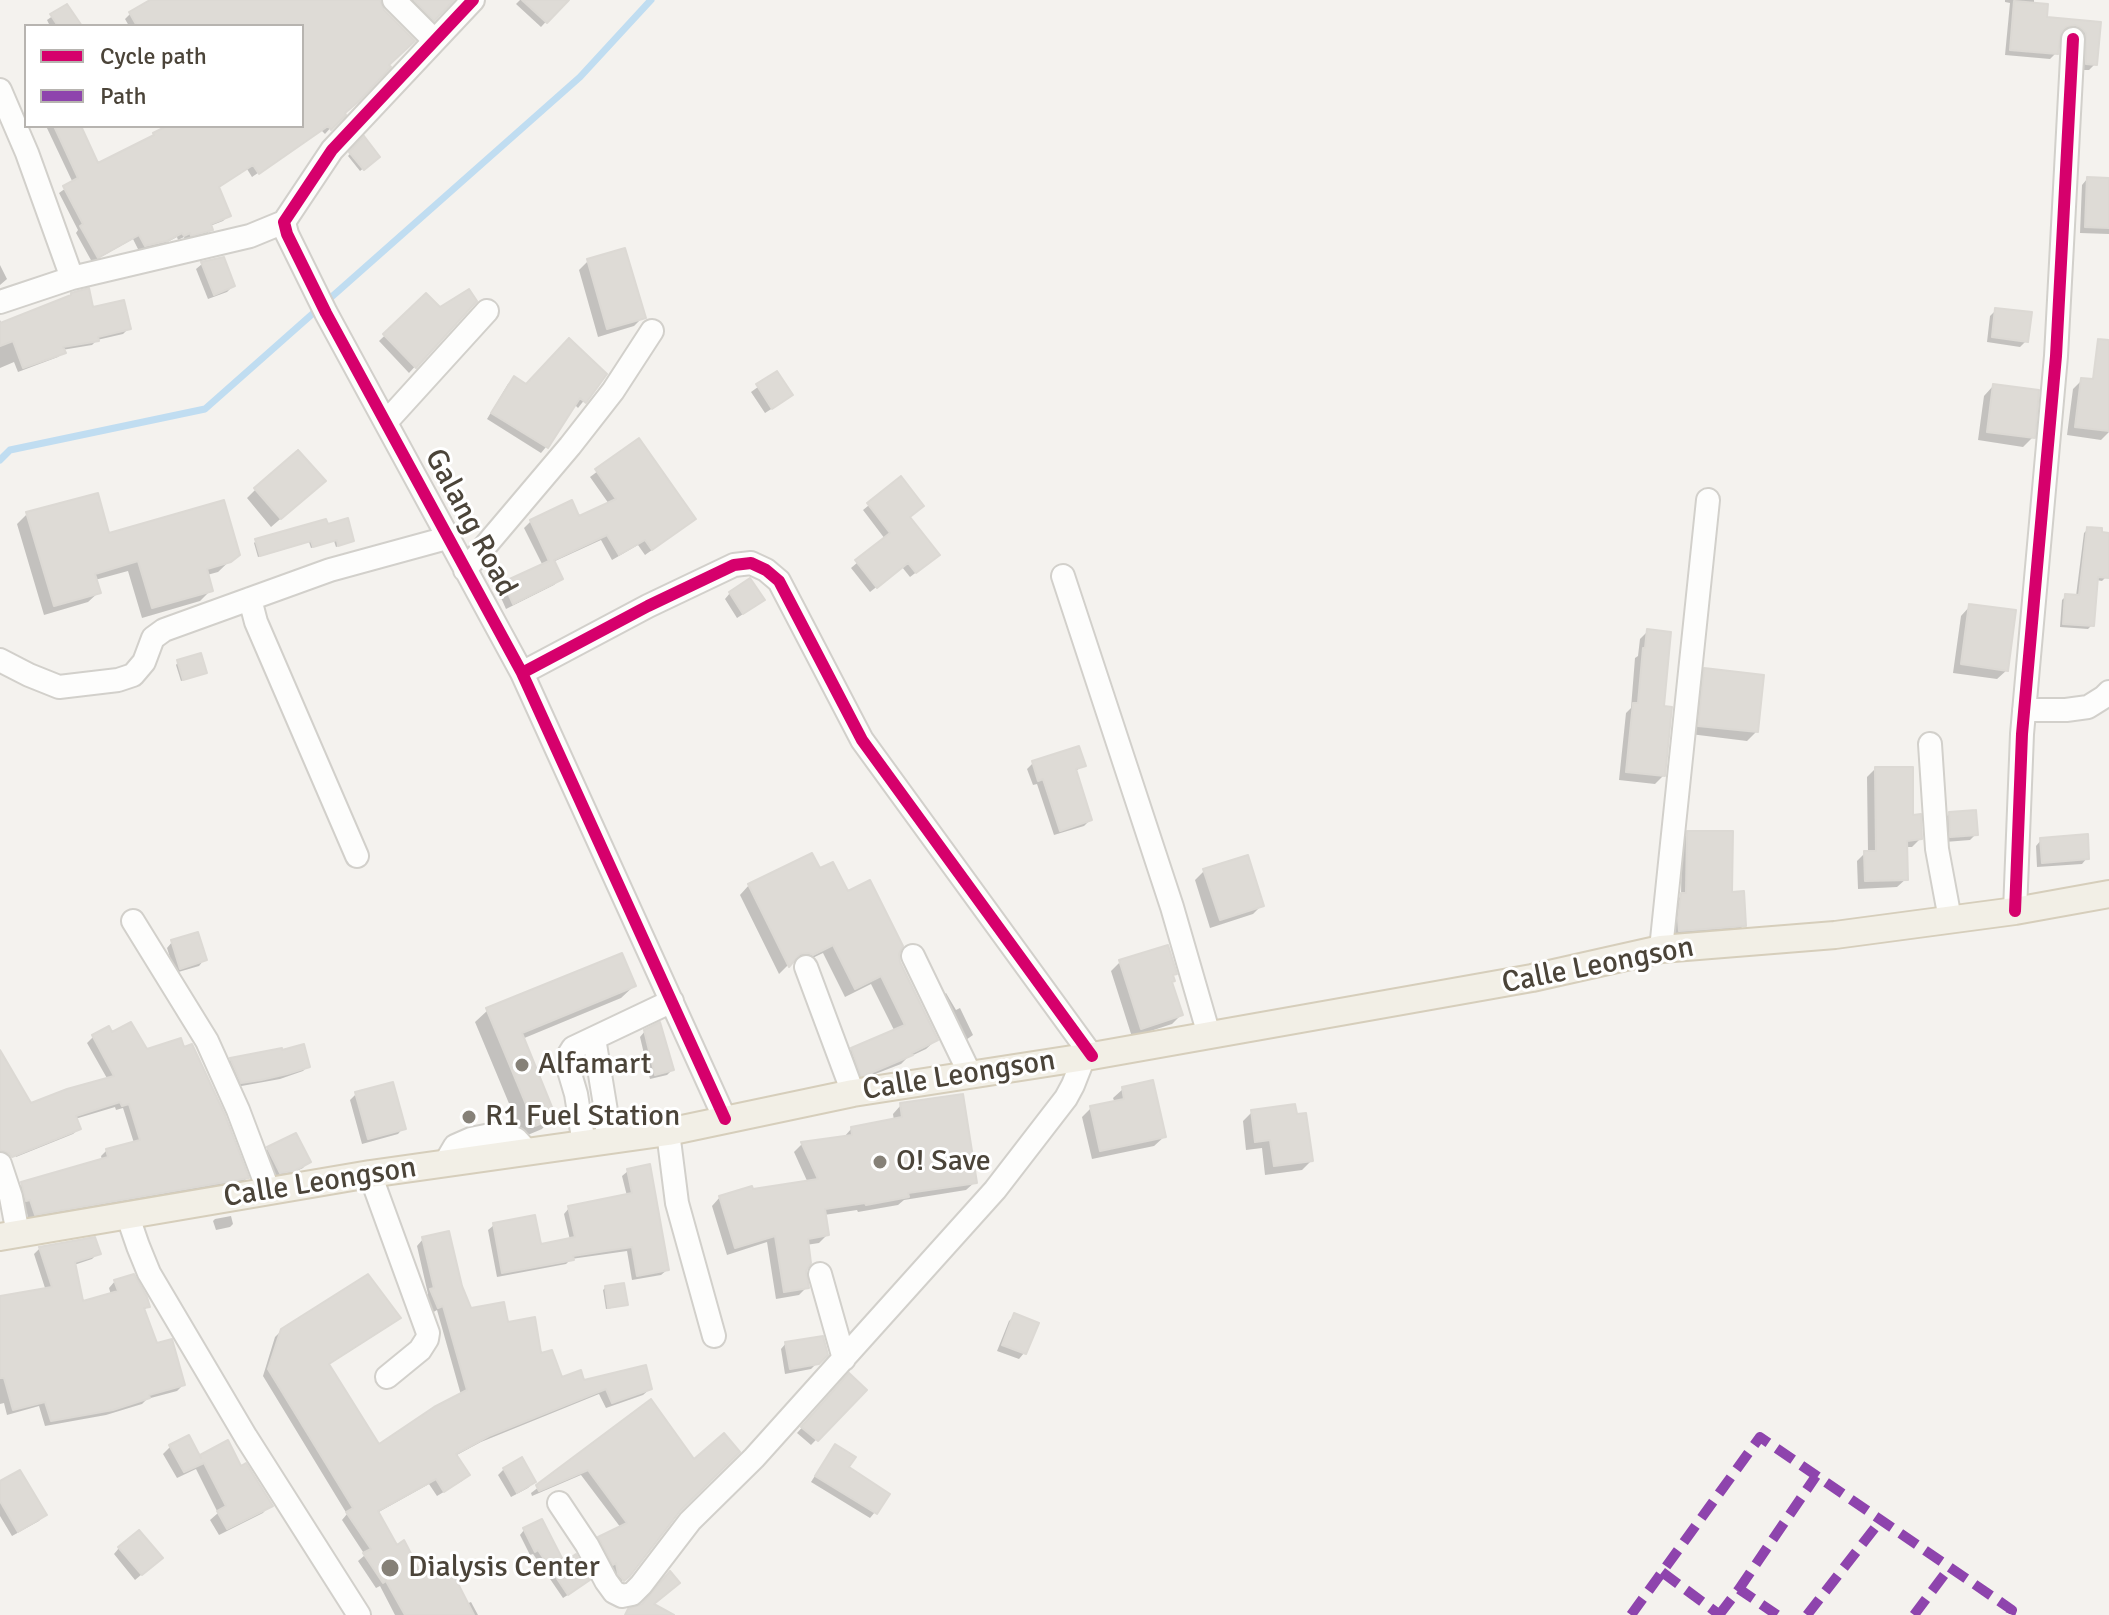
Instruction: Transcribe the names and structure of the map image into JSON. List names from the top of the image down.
{
  "streets": {
    "main road": ["Calle Leongson"],
    "street": ["Galang Road"]
  },
  "crossings": [
    ["Galang Road", "Calle Leongson"]
  ],
  "places": [
    "Alfamart",
    "R1 Fuel Station",
    "O! Save",
    "Dialysis Center"
  ],
  "legend": ["Cycle path", "Path"]
}
